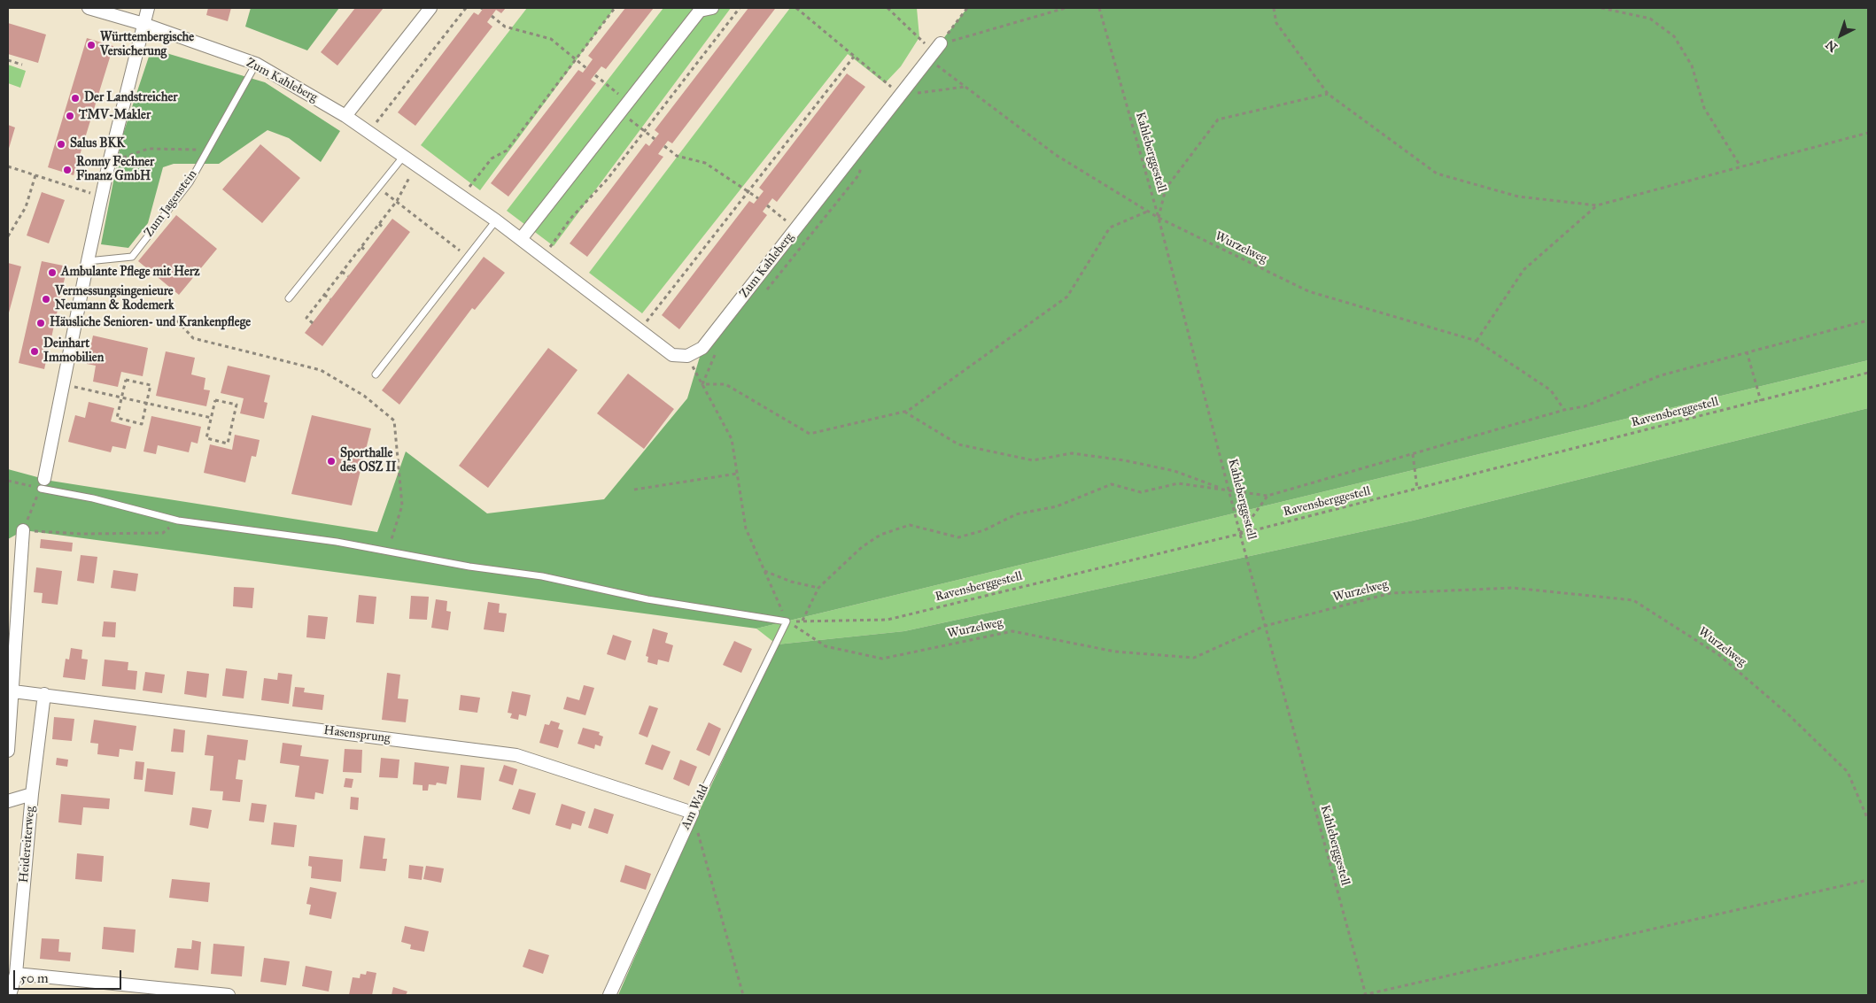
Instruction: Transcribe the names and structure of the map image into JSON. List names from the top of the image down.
{
  "streets": {
    "street": [
      "Zum Kahleberg",
      "Hasensprung",
      "Am Wald",
      "Heidereiterweg"
    ],
    "lane": ["Zum Jagenstein"],
    "path": ["Kahleberggestell", "Wurzelweg", "Ravensberggestell"]
  },
  "crossings": [
    ["Zum Kahleberg", "Zum Jagenstein"],
    ["Zum Kahleberg", "Wurzelweg"],
    ["Kahleberggestell", "Wurzelweg"],
    ["Kahleberggestell", "Ravensberggestell"],
    ["Wurzelweg", "Ravensberggestell"],
    ["Wurzelweg", "Am Wald"],
    ["Ravensberggestell", "Am Wald"],
    ["Hasensprung", "Am Wald"],
    ["Hasensprung", "Heidereiterweg"]
  ],
  "places": [
    "Württembergische Versicherung",
    "Der Landstreicher",
    "TMV-Makler",
    "Salus BKK",
    "Ronny Fechner Finanz GmbH",
    "Ambulante Pflege mit Herz",
    "Vermessungsingenieure Neumann & Rodemerk",
    "Häusliche Senioren- und Krankenpflege",
    "Deinhart Immobilien",
    "Sporthalle des OSZ II"
  ],
  "scale_bar": "50 m",
  "north": "bottom left"
}
